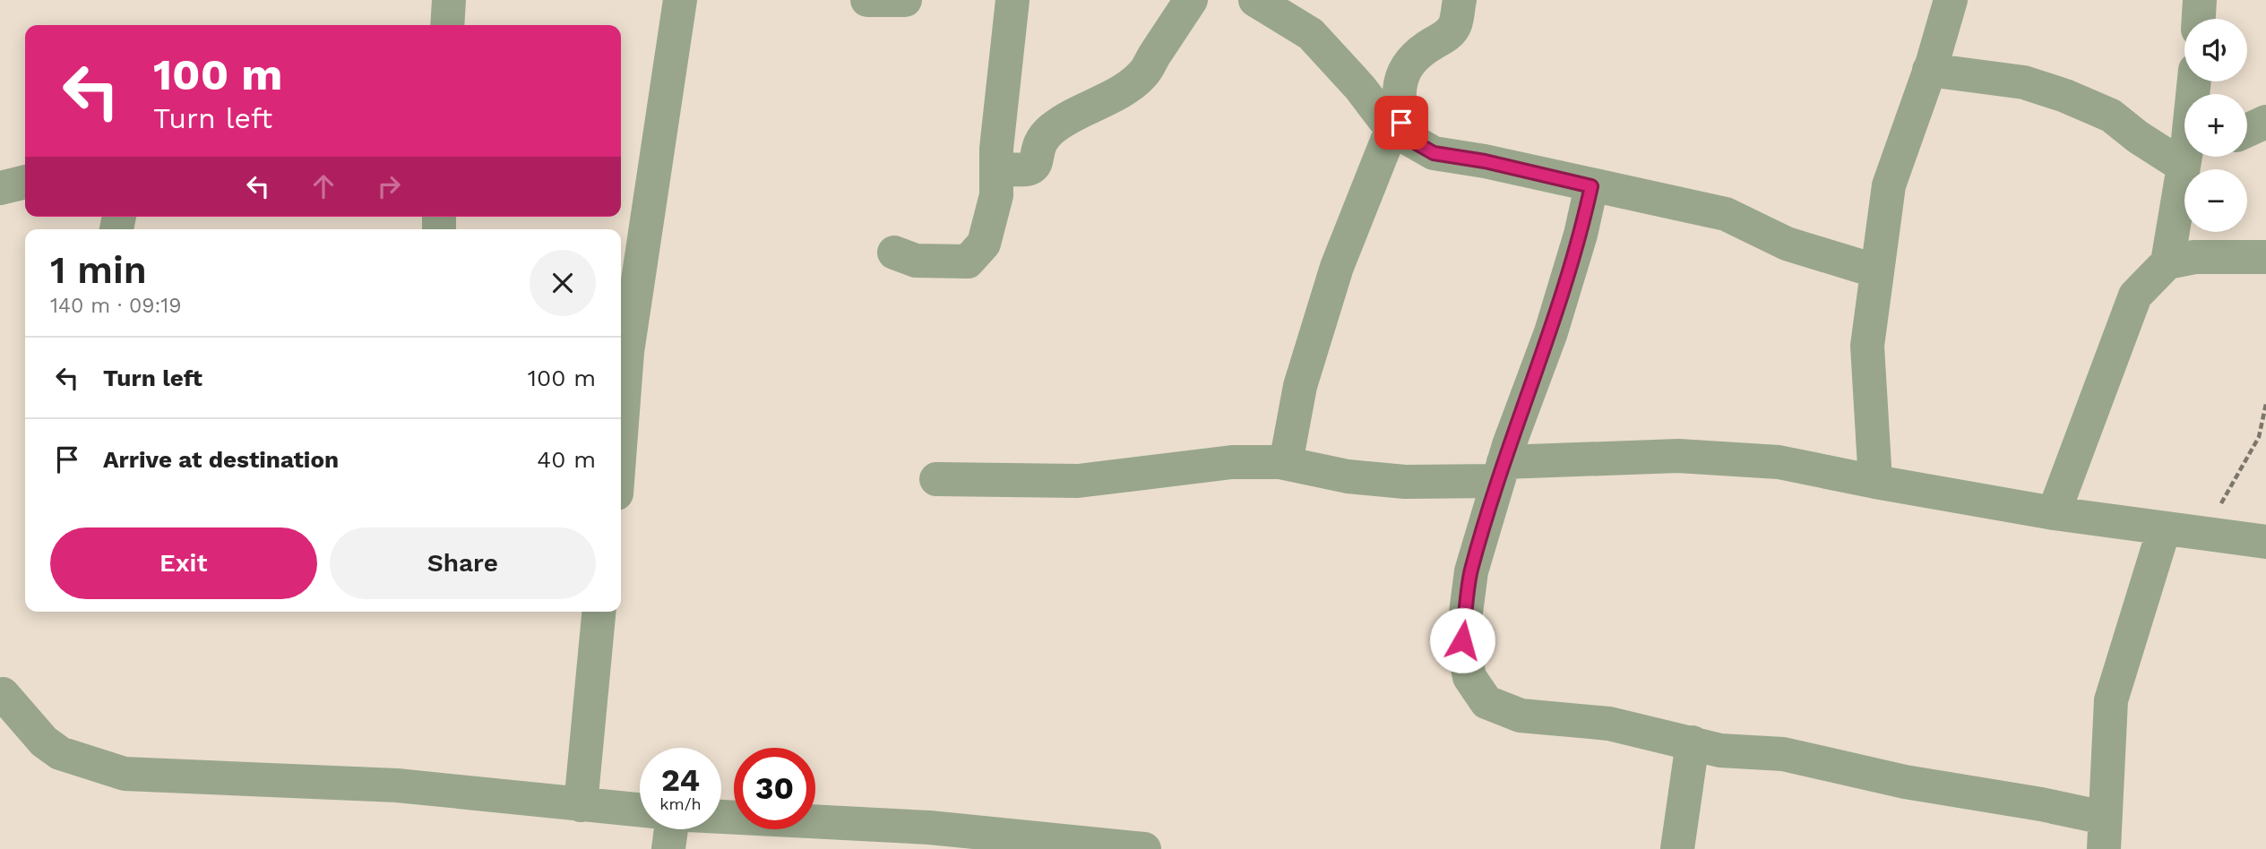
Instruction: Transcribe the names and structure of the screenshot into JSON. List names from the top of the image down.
{
  "page": {
    "map_buttons": ["+", "−"],
    "turn": ["100 m", "Turn left"],
    "heading": ["1 min", "140 m · 09:19"],
    "list": [
      {
        "name": "Turn left",
        "value": "100 m"
      },
      {
        "name": "Arrive at destination",
        "value": "40 m"
      }
    ],
    "buttons": ["Exit", "Share"],
    "speed": "24 km/h",
    "limit": "30"
  }
}
